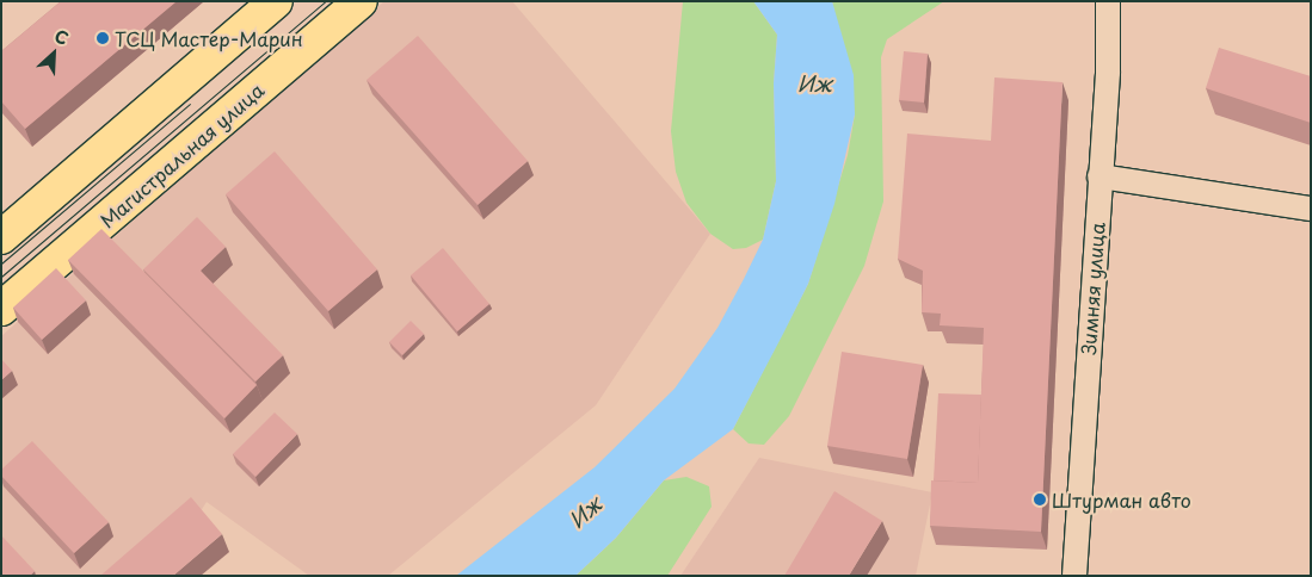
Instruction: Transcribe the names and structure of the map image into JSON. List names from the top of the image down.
{
  "streets": {
    "main road": ["Магистральная улица"],
    "street": ["Зимняя улица"]
  },
  "water": ["Иж"],
  "places": ["ТСЦ Мастер-Марин", "Штурман авто"],
  "north": "top right"
}
